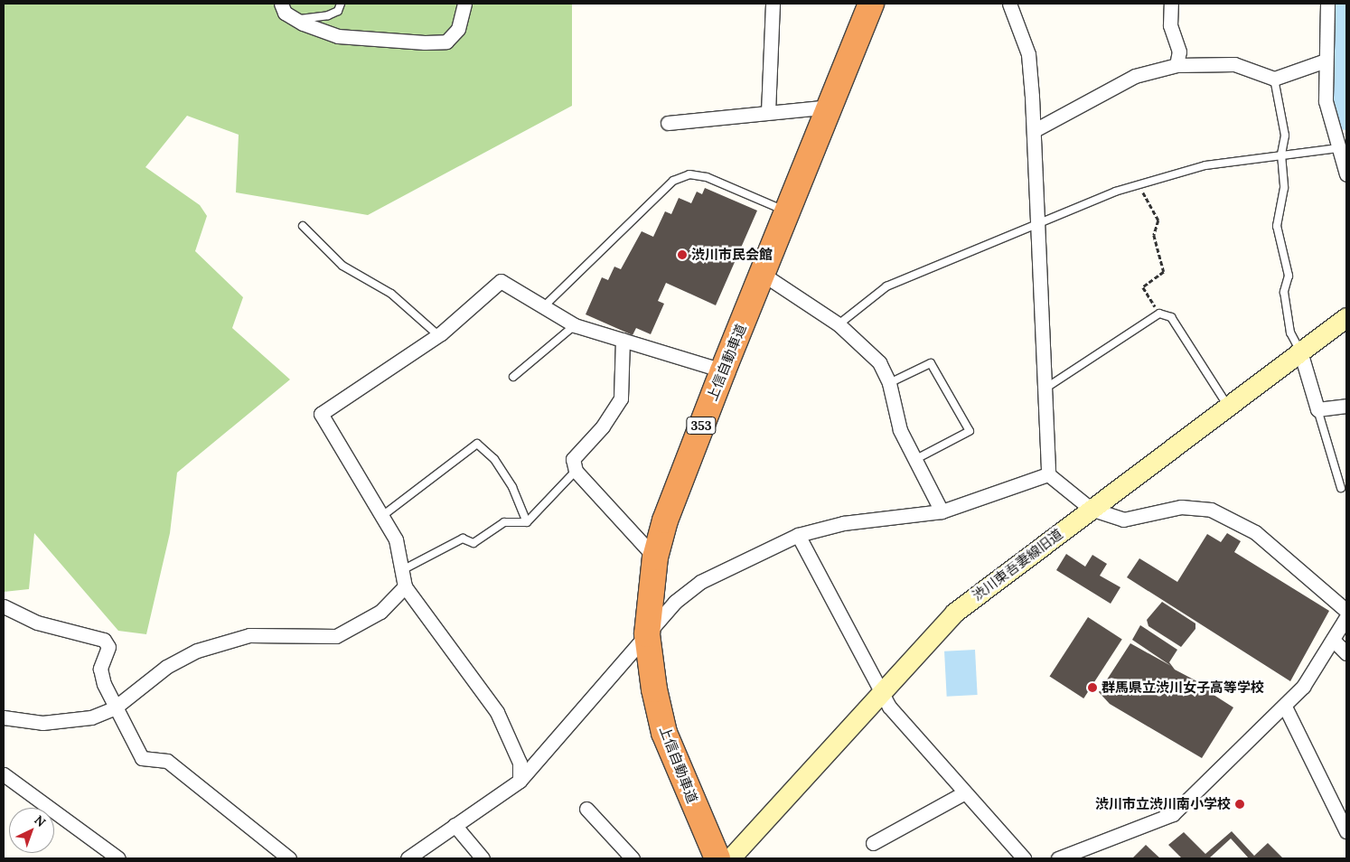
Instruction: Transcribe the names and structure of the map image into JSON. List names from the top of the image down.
{
  "streets": {
    "highway": ["上信自動車道", "353"],
    "street": ["渋川東吾妻線旧道"]
  },
  "places": ["渋川市民会館", "群馬県立渋川女子高等学校", "渋川市立渋川南小学校"],
  "north": "top right"
}
